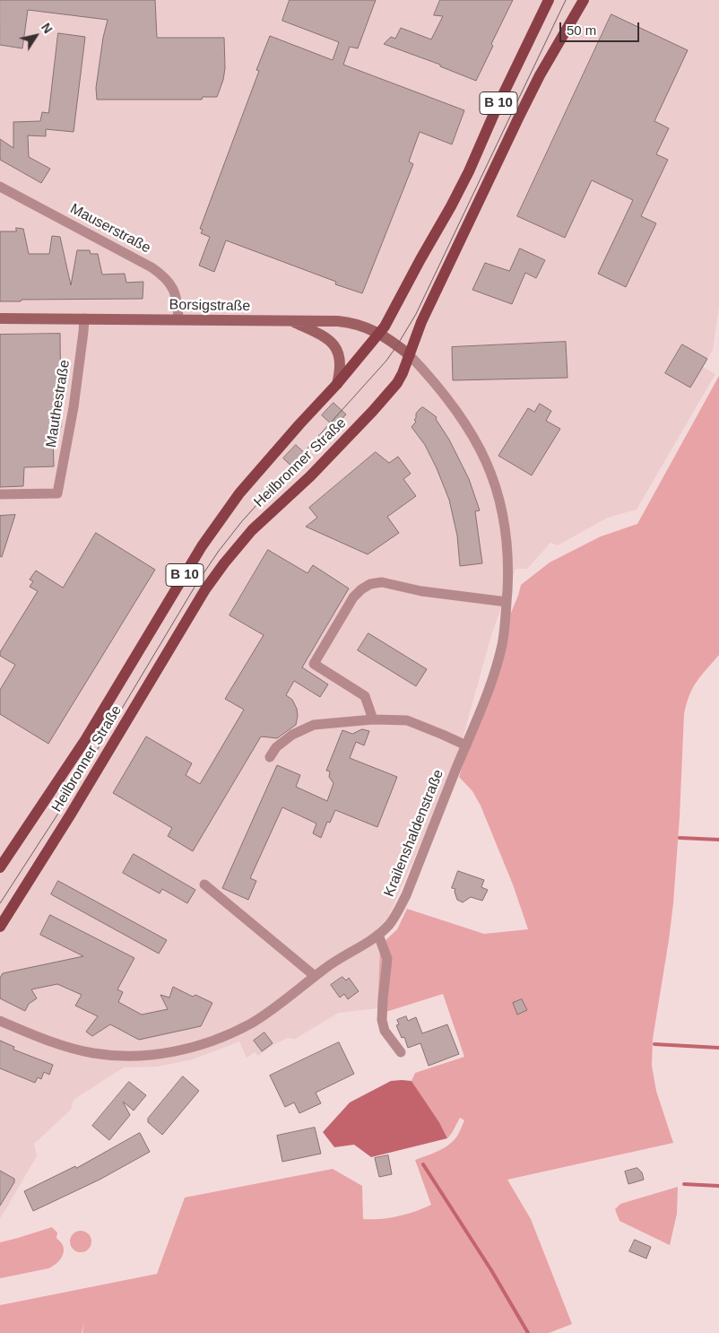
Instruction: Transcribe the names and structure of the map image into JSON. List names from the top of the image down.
{
  "streets": {
    "main road": ["B 10", "Borsigstraße", "Heilbronner Straße"],
    "street": ["Mauserstraße", "Mauthestraße", "Krailenshaldenstraße"]
  },
  "crossings": [
    ["Mauserstraße", "Borsigstraße"],
    ["Borsigstraße", "Mauthestraße"],
    ["Borsigstraße", "Heilbronner Straße"],
    ["Borsigstraße", "Krailenshaldenstraße"],
    ["Heilbronner Straße", "Krailenshaldenstraße"]
  ],
  "scale_bar": "50 m",
  "north": "top right"
}
